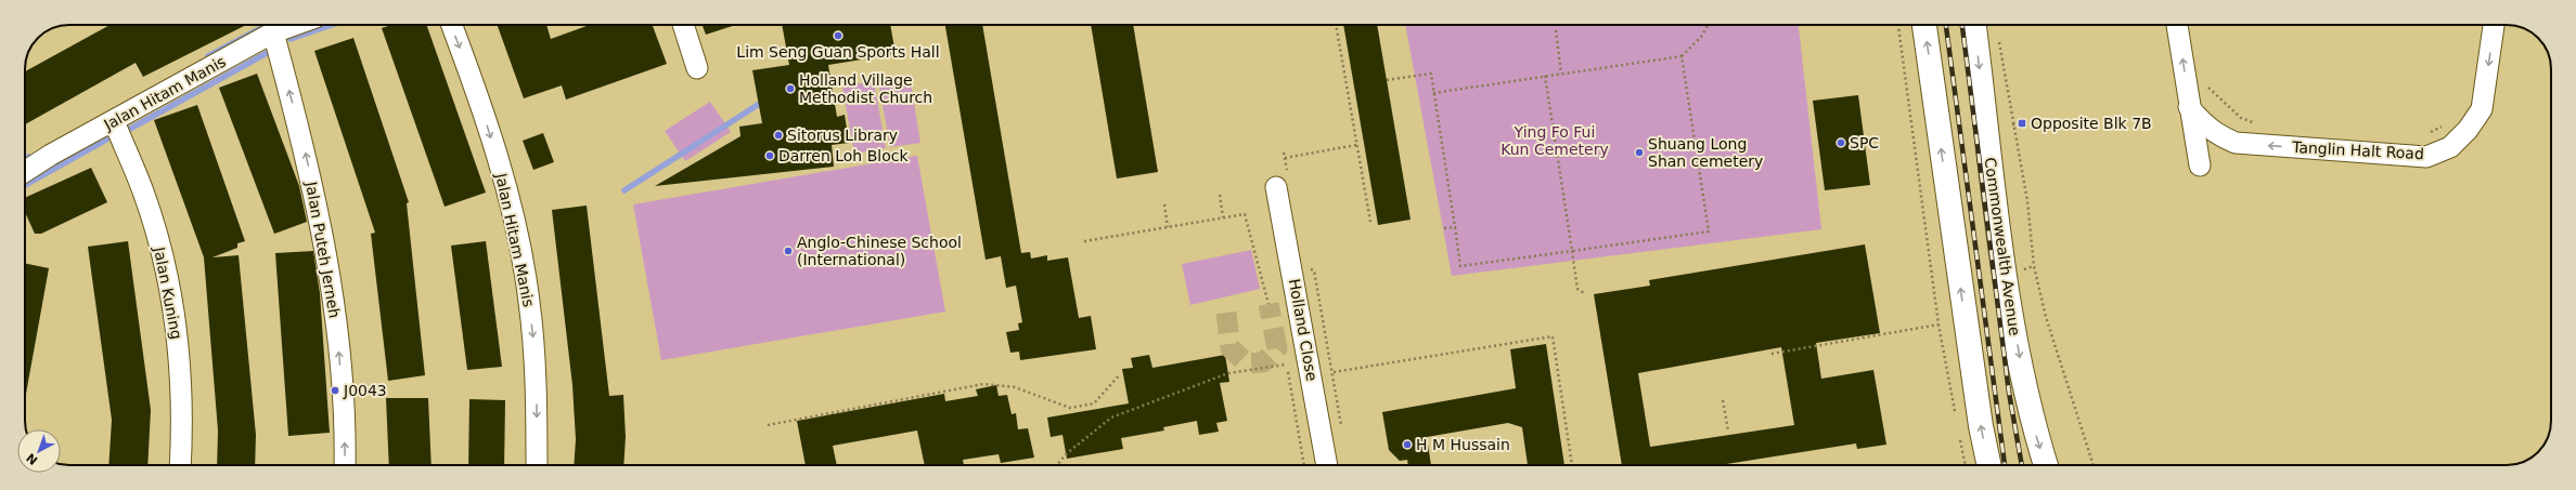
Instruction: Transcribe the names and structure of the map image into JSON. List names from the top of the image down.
{
  "streets": {
    "main road": ["Commonwealth Avenue"],
    "street": [
      "Jalan Hitam Manis",
      "Tanglin Halt Road",
      "Jalan Puteh Jerneh",
      "Jalan Kuning",
      "Holland Close"
    ]
  },
  "crossings": [
    ["Jalan Hitam Manis", "Jalan Puteh Jerneh"],
    ["Jalan Hitam Manis", "Jalan Kuning"]
  ],
  "one_way": ["Jalan Hitam Manis", "Jalan Puteh Jerneh"],
  "parks": ["Ying Fo Fui Kun Cemetery"],
  "places": {
    "other": [
      "Lim Seng Guan Sports Hall",
      "Holland Village Methodist Church",
      "Sitorus Library",
      "SPC",
      "Shuang Long Shan cemetery",
      "Darren Loh Block",
      "Anglo-Chinese School (International)",
      "J0043",
      "H M Hussain"
    ],
    "transit": ["Opposite Blk 7B"]
  },
  "north": "bottom left"
}
